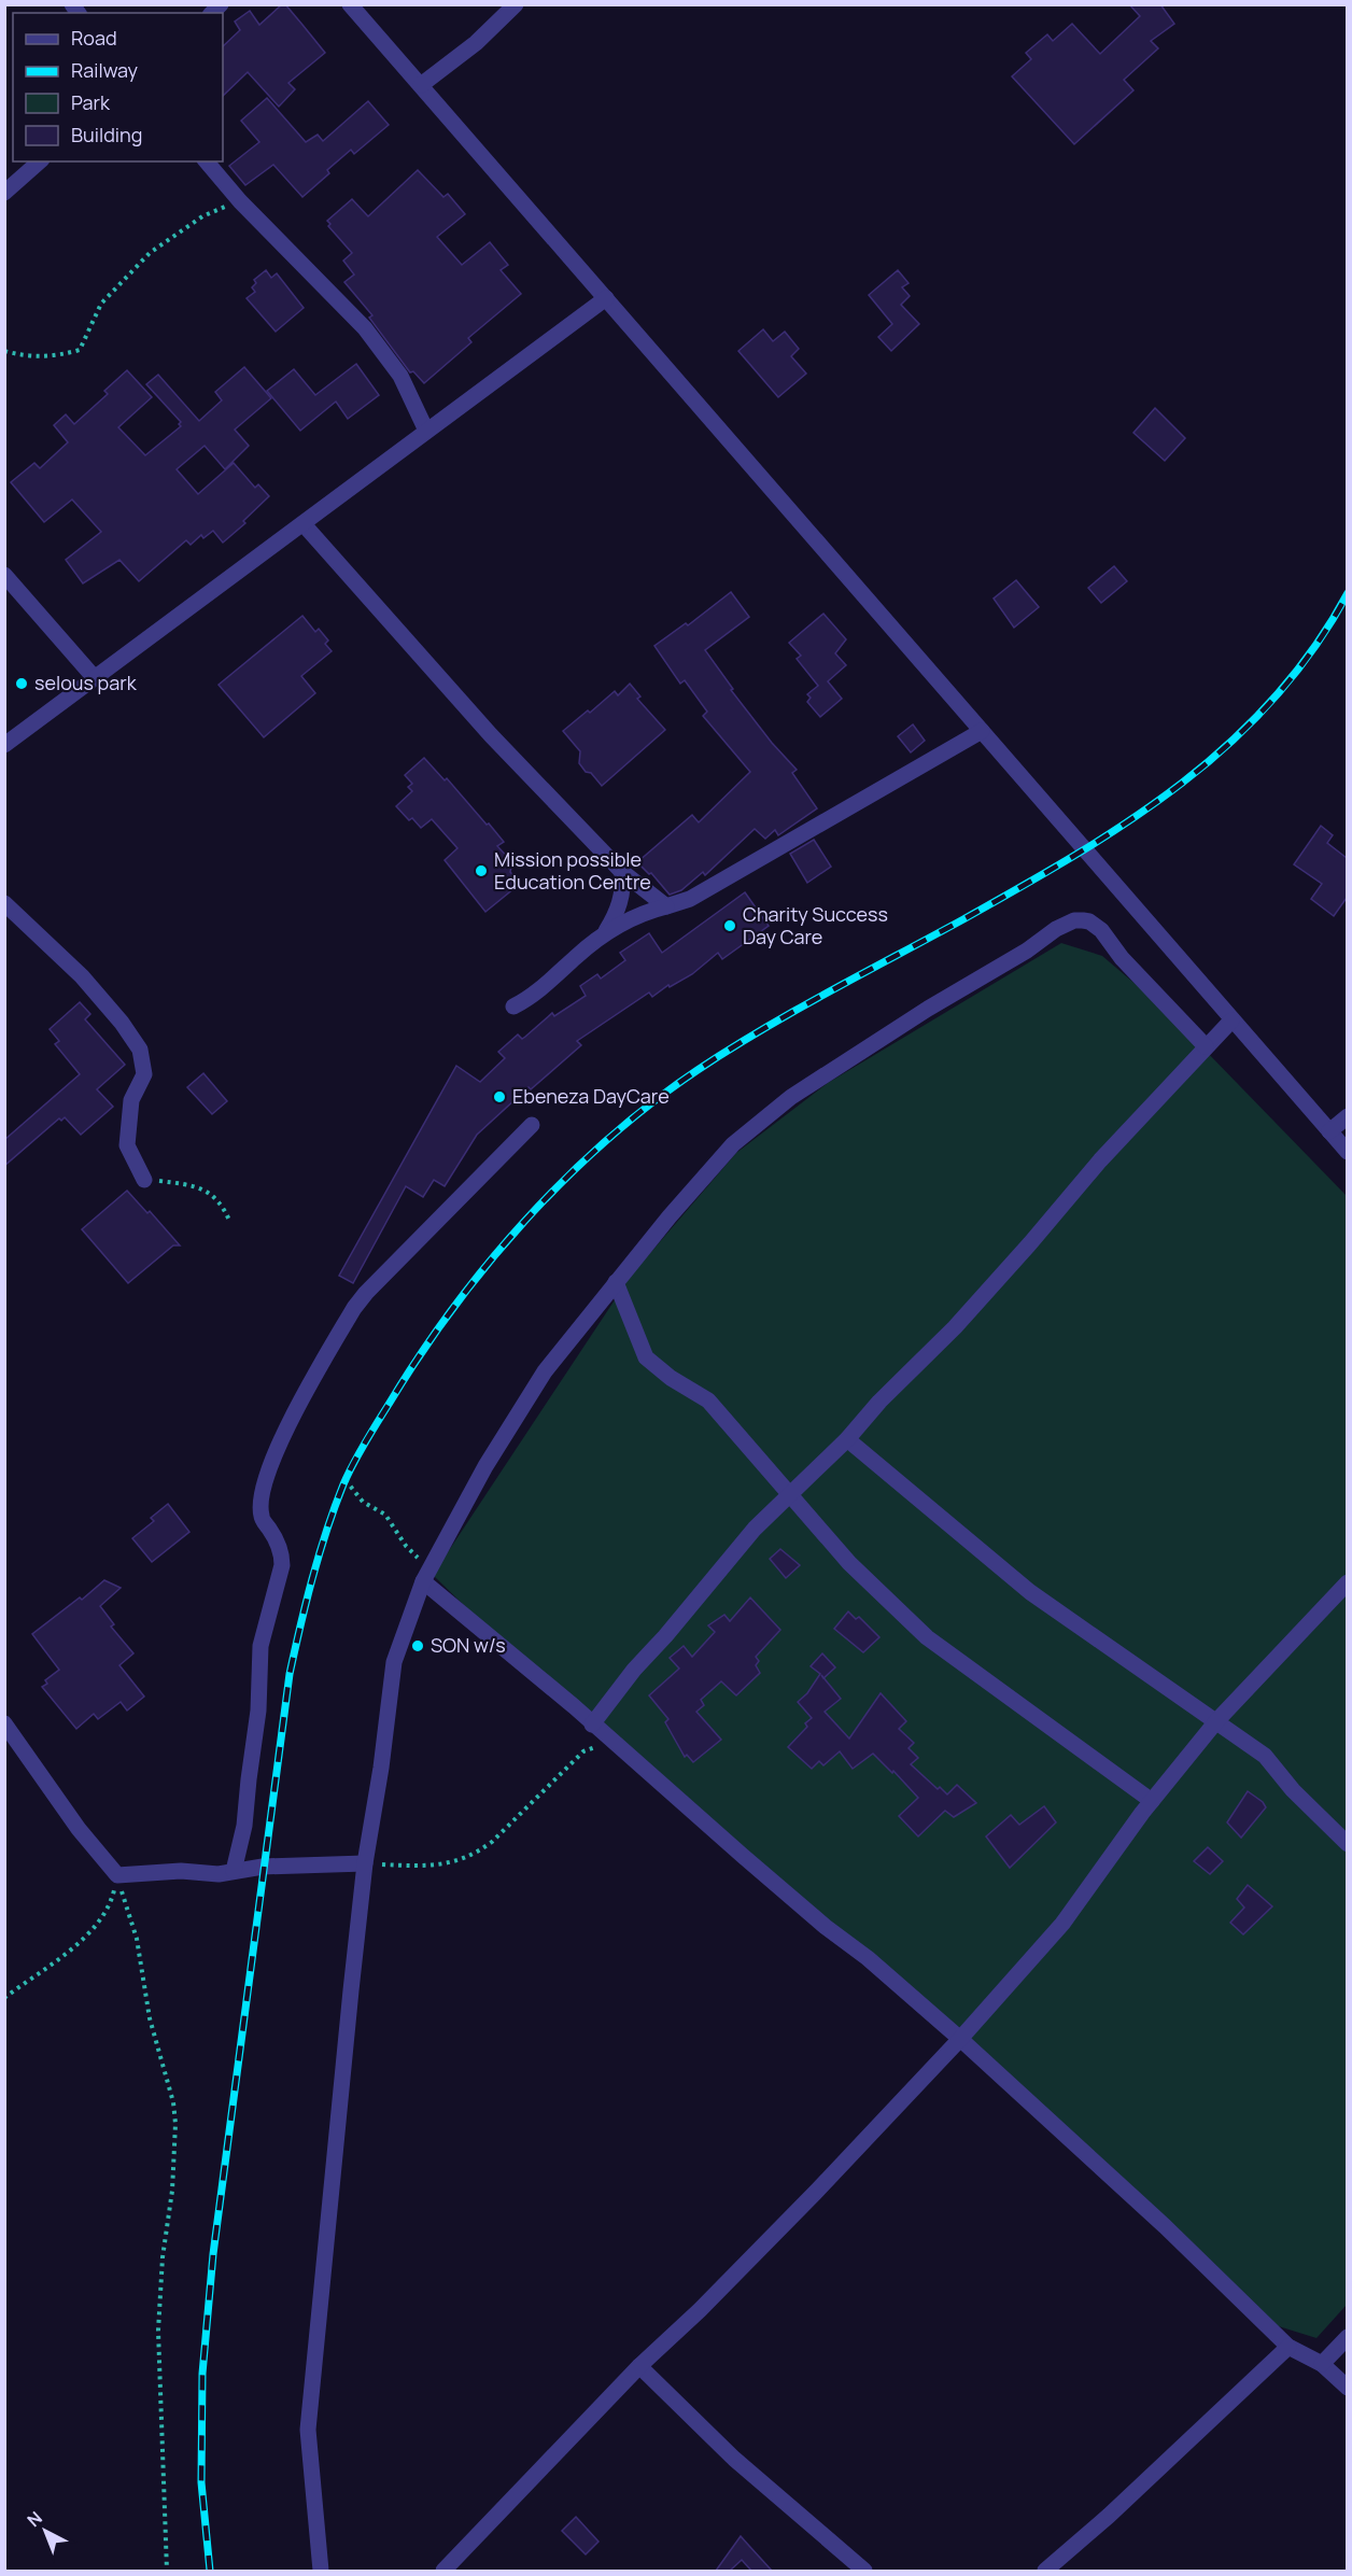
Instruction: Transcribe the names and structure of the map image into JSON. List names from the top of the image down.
{
  "places": [
    "selous park",
    "Mission possible Education Centre",
    "Charity Success Day Care",
    "Ebeneza DayCare",
    "SON w/s"
  ],
  "legend": [
    "Road",
    "Railway",
    "Park",
    "Building"
  ],
  "north": "top left"
}
